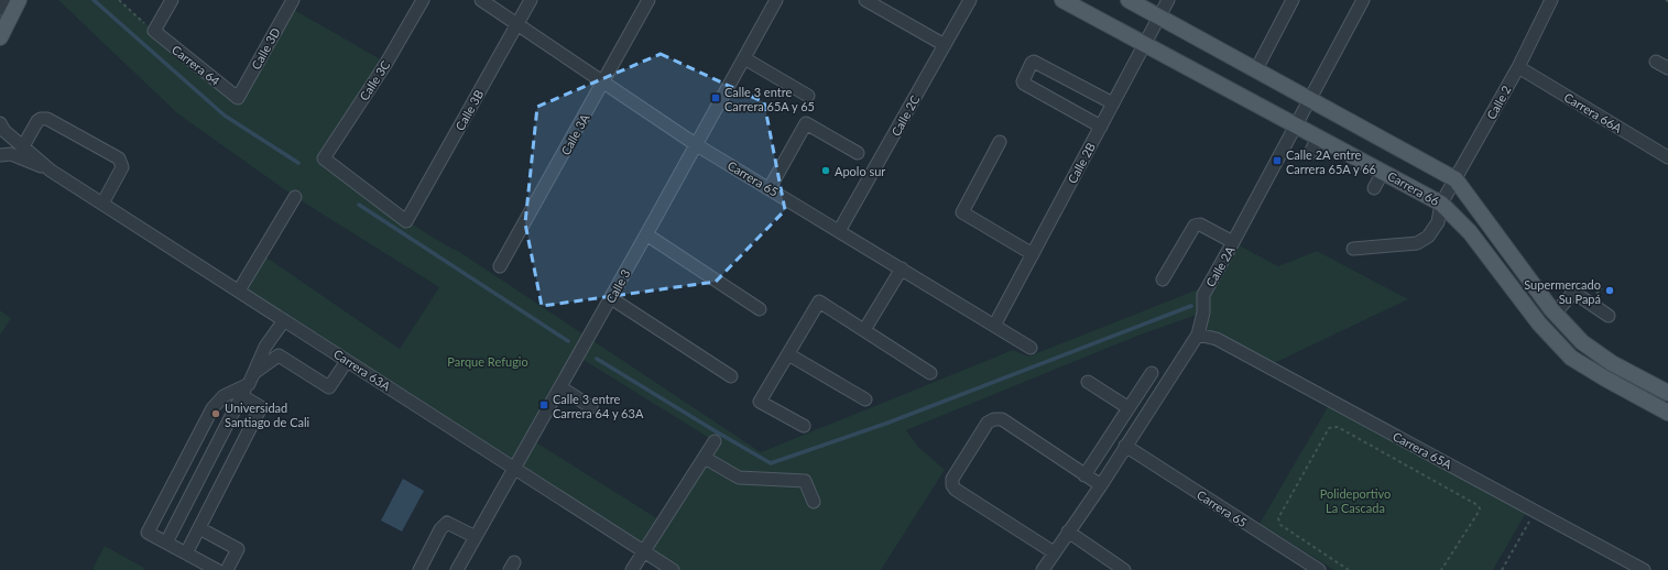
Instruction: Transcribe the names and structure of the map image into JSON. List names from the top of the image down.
{
  "streets": {
    "main road": ["Carrera 66"],
    "street": [
      "Calle 3D",
      "Carrera 64",
      "Calle 3C",
      "Calle 2",
      "Calle 3B",
      "Carrera 66A",
      "Calle 2C",
      "Calle 3A",
      "Calle 2B",
      "Carrera 65",
      "Calle 2A",
      "Calle 3",
      "Carrera 63A",
      "Carrera 65A"
    ]
  },
  "crossings": [
    ["Calle 3D", "Carrera 64"],
    ["Calle 3C", "Calle 3B"],
    ["Calle 2", "Carrera 66A"],
    ["Calle 2", "Carrera 66"],
    ["Calle 3B", "Carrera 65"],
    ["Calle 2C", "Carrera 65"],
    ["Calle 3A", "Carrera 65"],
    ["Calle 2B", "Carrera 65"],
    ["Calle 2B", "Carrera 66"],
    ["Carrera 65", "Calle 2A"],
    ["Carrera 65", "Calle 3"],
    ["Carrera 66", "Calle 2A"],
    ["Calle 2A", "Carrera 65A"],
    ["Calle 3", "Carrera 63A"]
  ],
  "parks": ["Parque Refugio", "Polideportivo La Cascada"],
  "places": {
    "transit": ["Calle 3 entre Carrera 65A y 65", "Calle 2A entre Carrera 65A y 66", "Calle 3 entre Carrera 64 y 63A"],
    "other": ["Apolo sur", "Supermercado Su Papá", "Universidad Santiago de Cali"]
  }
}
